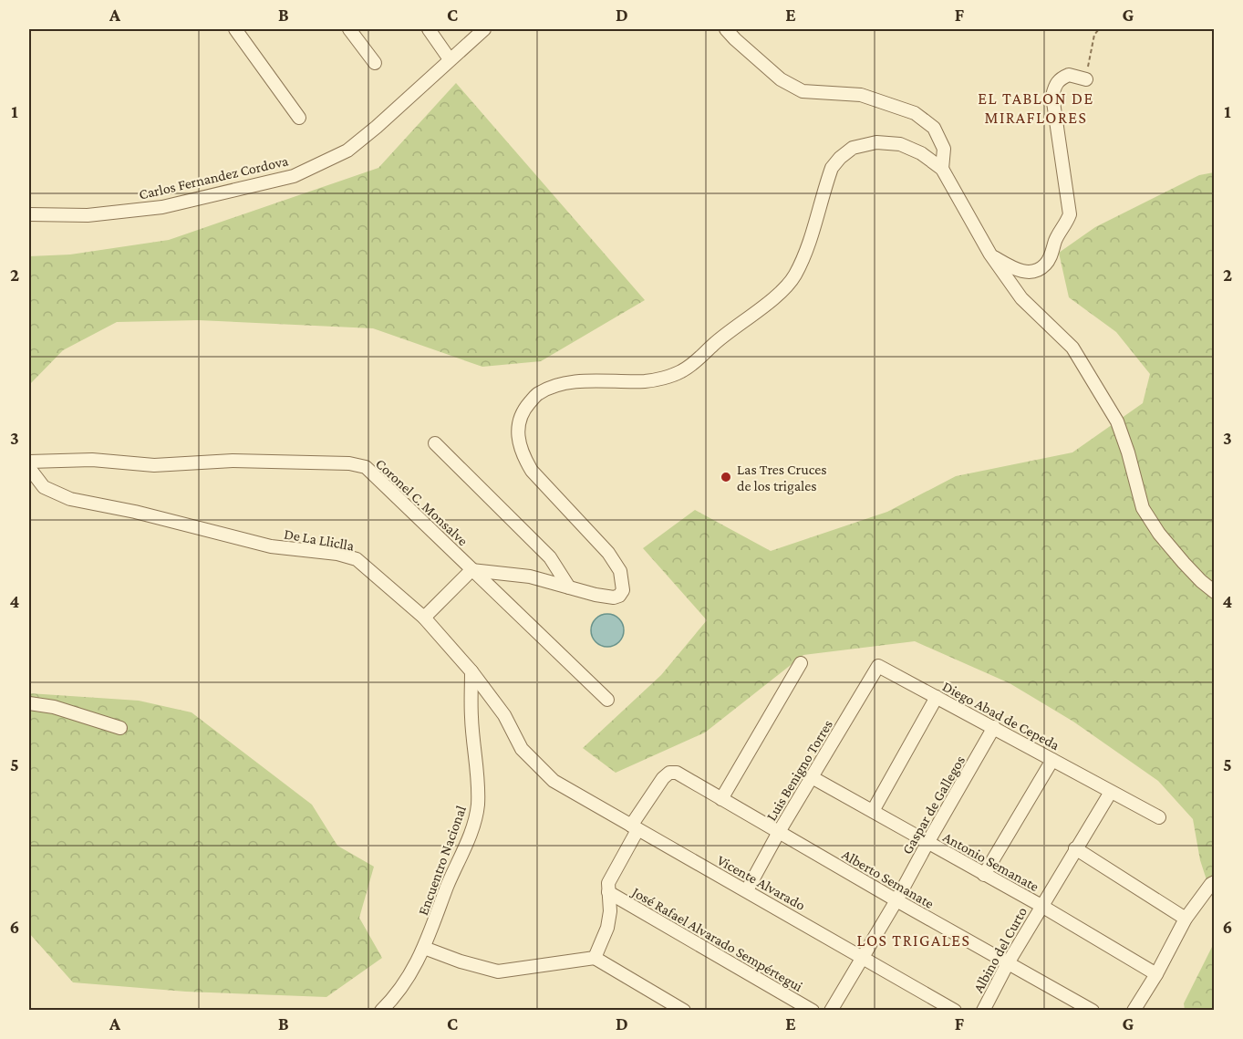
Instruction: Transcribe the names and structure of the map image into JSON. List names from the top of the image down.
{
  "streets": {
    "street": [
      "Carlos Fernandez Cordova",
      "Coronel C. Monsalve",
      "De La Lliclla",
      "Diego Abad de Cepeda",
      "Luis Benigno Torres",
      "Gaspar de Gallegos",
      "Encuentro Nacional",
      "Antonio Semanate",
      "Alberto Semanate",
      "Vicente Alvarado",
      "José Rafael Alvarado Sempértegui",
      "Albino del Curto"
    ]
  },
  "crossings": [
    ["De La Lliclla", "Encuentro Nacional"],
    ["De La Lliclla", "Vicente Alvarado"],
    ["Diego Abad de Cepeda", "Luis Benigno Torres"],
    ["Diego Abad de Cepeda", "Gaspar de Gallegos"],
    ["Diego Abad de Cepeda", "Albino del Curto"],
    ["Luis Benigno Torres", "Antonio Semanate"],
    ["Luis Benigno Torres", "Alberto Semanate"],
    ["Luis Benigno Torres", "Vicente Alvarado"],
    ["Gaspar de Gallegos", "Antonio Semanate"],
    ["Gaspar de Gallegos", "Alberto Semanate"],
    ["Gaspar de Gallegos", "Vicente Alvarado"],
    ["Antonio Semanate", "Albino del Curto"],
    ["Alberto Semanate", "Vicente Alvarado"],
    ["Alberto Semanate", "Albino del Curto"]
  ],
  "districts": ["EL TABLON DE MIRAFLORES", "LOS TRIGALES"],
  "places": ["Las Tres Cruces de los trigales"],
  "grid": {
    "columns": [
      "A",
      "B",
      "C",
      "D",
      "E",
      "F",
      "G"
    ],
    "rows": [
      "1",
      "2",
      "3",
      "4",
      "5",
      "6"
    ]
  }
}
